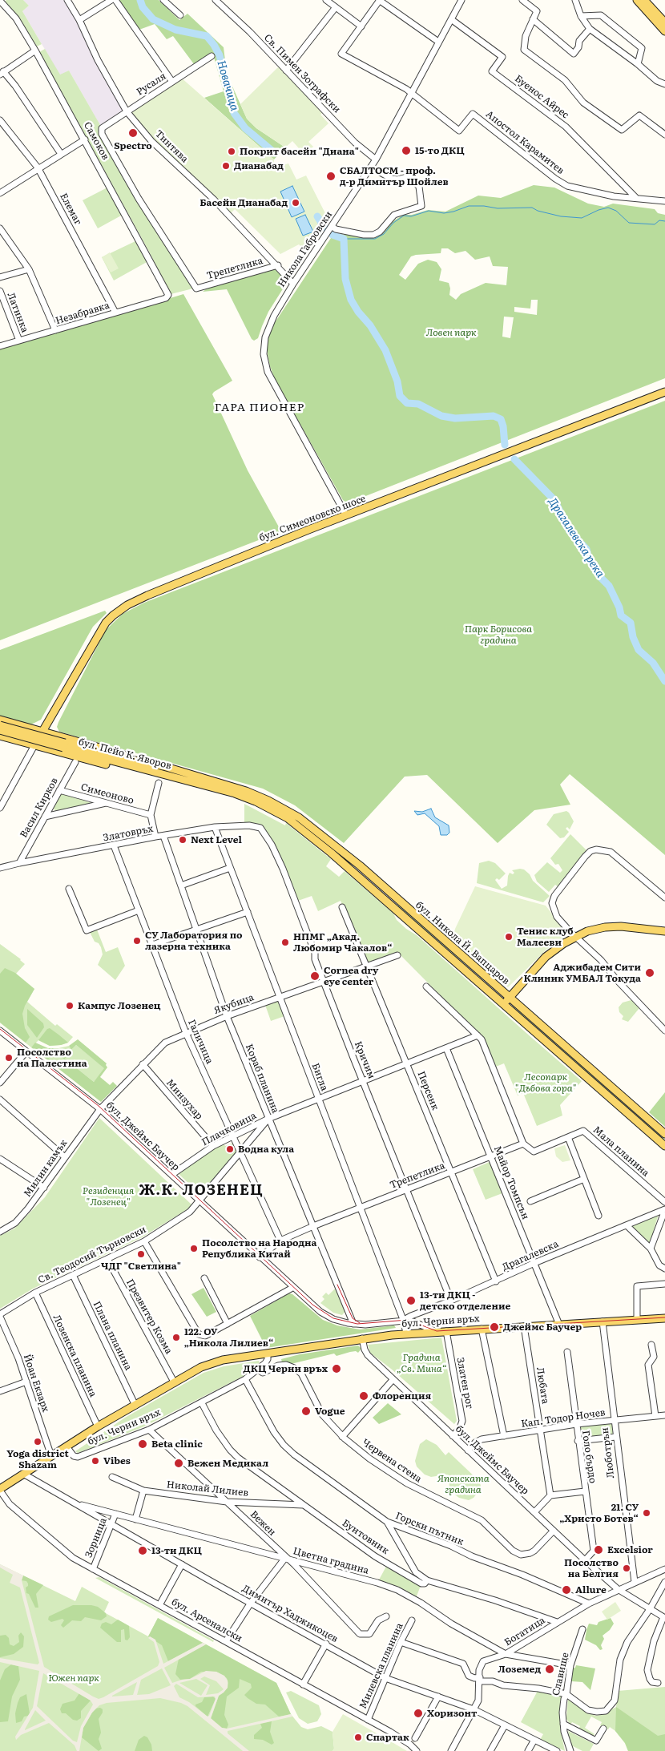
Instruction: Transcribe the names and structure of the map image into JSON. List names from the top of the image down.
{
  "streets": {
    "main road": [
      "бул. Симеоновско шосе",
      "бул. Пейо К. Яворов",
      "бул. Никола Й. Вапцаров",
      "бул. Черни връх"
    ],
    "street": [
      "Св. Пимен Зографски",
      "Русаля",
      "Буенос Айрес",
      "Самоков",
      "Апостол Карамитев",
      "Тинтява",
      "Елемаг",
      "Никола Габровски",
      "Трепетлика",
      "Латинка",
      "Незабравка",
      "Симеоново",
      "Васил Кирков",
      "Златовръх",
      "Якубица",
      "Галичица",
      "Кричим",
      "Бигла",
      "Кораб планина",
      "Персенк",
      "Минзухар",
      "Плачковица",
      "бул. Джеймс Баучер",
      "Мала планина",
      "Милин камък",
      "Майор Томпсън",
      "Св. Теодосий Търновски",
      "Драгалевска",
      "Презвитер Козма",
      "Плана планина",
      "Лозенска планина",
      "Йоан Екзарх",
      "Златен рог",
      "Любата",
      "Кап. Тодор Ночев",
      "Люботрън",
      "Голо бърдо",
      "Червена стена",
      "Николай Лилиев",
      "Вежен",
      "Горски пътник",
      "Бунтовник",
      "Зорница",
      "Цветна градина",
      "Димитър Хаджикоцев",
      "бул. Арсеналски",
      "Богатица",
      "Милевска планина",
      "Славище"
    ]
  },
  "crossings": [
    ["Св. Пимен Зографски", "Никола Габровски"],
    ["Русаля", "Самоков"],
    ["Русаля", "Тинтява"],
    ["Буенос Айрес", "Апостол Карамитев"],
    ["Буенос Айрес", "Никола Габровски"],
    ["Самоков", "Трепетлика"],
    ["Самоков", "Незабравка"],
    ["Апостол Карамитев", "Никола Габровски"],
    ["Тинтява", "Никола Габровски"],
    ["Тинтява", "Трепетлика"],
    ["Елемаг", "Незабравка"],
    ["Никола Габровски", "бул. Симеоновско шосе"],
    ["Трепетлика", "Галичица"],
    ["Трепетлика", "Кричим"],
    ["Трепетлика", "Бигла"],
    ["Трепетлика", "Кораб планина"],
    ["Трепетлика", "Персенк"],
    ["Трепетлика", "бул. Джеймс Баучер"],
    ["Трепетлика", "Майор Томпсън"],
    ["Латинка", "Незабравка"],
    ["бул. Пейо К. Яворов", "бул. Никола Й. Вапцаров"],
    ["Симеоново", "Васил Кирков"],
    ["Васил Кирков", "Златовръх"],
    ["Златовръх", "Галичица"],
    ["Златовръх", "Кричим"],
    ["Златовръх", "Бигла"],
    ["Златовръх", "Кораб планина"],
    ["Якубица", "Галичица"],
    ["Якубица", "Кричим"],
    ["Якубица", "Бигла"],
    ["Якубица", "Кораб планина"],
    ["Якубица", "Персенк"],
    ["Якубица", "Минзухар"],
    ["Якубица", "бул. Джеймс Баучер"],
    ["Якубица", "Милин камък"],
    ["Галичица", "Плачковица"],
    ["Галичица", "Св. Теодосий Търновски"],
    ["Кричим", "Плачковица"],
    ["Кричим", "Драгалевска"],
    ["Бигла", "Плачковица"],
    ["Бигла", "бул. Джеймс Баучер"],
    ["Бигла", "Драгалевска"],
    ["Бигла", "бул. Черни връх"],
    ["Кораб планина", "Плачковица"],
    ["Кораб планина", "бул. Джеймс Баучер"],
    ["Кораб планина", "Св. Теодосий Търновски"],
    ["Персенк", "Плачковица"],
    ["Персенк", "Драгалевска"],
    ["Минзухар", "Плачковица"],
    ["Плачковица", "бул. Джеймс Баучер"],
    ["Плачковица", "Майор Томпсън"],
    ["Плачковица", "Св. Теодосий Търновски"],
    ["бул. Джеймс Баучер", "Милин камък"],
    ["бул. Джеймс Баучер", "Св. Теодосий Търновски"],
    ["бул. Джеймс Баучер", "Драгалевска"],
    ["бул. Джеймс Баучер", "бул. Черни връх"],
    ["бул. Джеймс Баучер", "Златен рог"],
    ["бул. Джеймс Баучер", "Кап. Тодор Ночев"],
    ["бул. Джеймс Баучер", "Голо бърдо"],
    ["бул. Джеймс Баучер", "Червена стена"],
    ["бул. Джеймс Баучер", "Богатица"],
    ["Майор Томпсън", "Драгалевска"],
    ["Майор Томпсън", "бул. Черни връх"],
    ["Св. Теодосий Търновски", "Презвитер Козма"],
    ["Св. Теодосий Търновски", "Плана планина"],
    ["Св. Теодосий Търновски", "Лозенска планина"],
    ["Св. Теодосий Търновски", "Йоан Екзарх"],
    ["Презвитер Козма", "бул. Черни връх"],
    ["бул. Черни връх", "Плана планина"],
    ["бул. Черни връх", "Лозенска планина"],
    ["бул. Черни връх", "Йоан Екзарх"],
    ["бул. Черни връх", "Златен рог"],
    ["бул. Черни връх", "Любата"],
    ["бул. Черни връх", "Люботрън"],
    ["бул. Черни връх", "Червена стена"],
    ["бул. Черни връх", "Вежен"],
    ["бул. Черни връх", "Горски пътник"],
    ["бул. Черни връх", "Бунтовник"],
    ["бул. Черни връх", "Димитър Хаджикоцев"],
    ["бул. Черни връх", "бул. Арсеналски"],
    ["Любата", "Кап. Тодор Ночев"],
    ["Кап. Тодор Ночев", "Люботрън"],
    ["Кап. Тодор Ночев", "Голо бърдо"],
    ["Люботрън", "Богатица"],
    ["Николай Лилиев", "Вежен"],
    ["Николай Лилиев", "Бунтовник"],
    ["Вежен", "Цветна градина"],
    ["Горски пътник", "Богатица"],
    ["Бунтовник", "Богатица"],
    ["Зорница", "Цветна градина"],
    ["Зорница", "Димитър Хаджикоцев"],
    ["Зорница", "бул. Арсеналски"],
    ["Цветна градина", "Димитър Хаджикоцев"],
    ["Цветна градина", "Богатица"],
    ["Цветна градина", "Славище"],
    ["Димитър Хаджикоцев", "Богатица"],
    ["Димитър Хаджикоцев", "Милевска планина"],
    ["бул. Арсеналски", "Милевска планина"]
  ],
  "districts": ["ГАРА ПИОНЕР", "Ж.К. ЛОЗЕНЕЦ"],
  "water": ["Новачица", "Драгалевска река"],
  "parks": [
    "Ловен парк",
    "Парк Борисова градина",
    "Лесопарк \"Дъбова гора\"",
    "Резиденция \"Лозенец\"",
    "Градина „Св. Мина“",
    "Японската градина",
    "Южен парк"
  ],
  "places": [
    "Spectro",
    "15-то ДКЦ",
    "Покрит басейн \"Диана\"",
    "Дианабад",
    "СБАЛТОСМ - проф. д-р Димитър Шойлев",
    "Басейн Дианабад",
    "Next Level",
    "Тенис клуб Малееви",
    "СУ Лаборатория по лазерна техника",
    "НПМГ „Акад. Любомир Чакалов“",
    "Аджибадем Сити Клиник УМБАЛ Токуда",
    "Cornea dry eye center",
    "Кампус Лозенец",
    "Посолство на Палестина",
    "Водна кула",
    "Посолство на Народна Република Китай",
    "ЧДГ \"Светлина\"",
    "13-ти ДКЦ - детско отделение",
    "Джеймс Баучер",
    "122. ОУ „Никола Лилиев“",
    "ДКЦ Черни връх",
    "Флоренция",
    "Vogue",
    "Yoga district Shazam",
    "Beta clinic",
    "Vibes",
    "Вежен Медикал",
    "21. СУ „Христо Ботев“",
    "Excelsior",
    "13-ти ДКЦ",
    "Посолство на Белгия",
    "Allure",
    "Лоземед",
    "Хоризонт",
    "Спартак"
  ]
}
